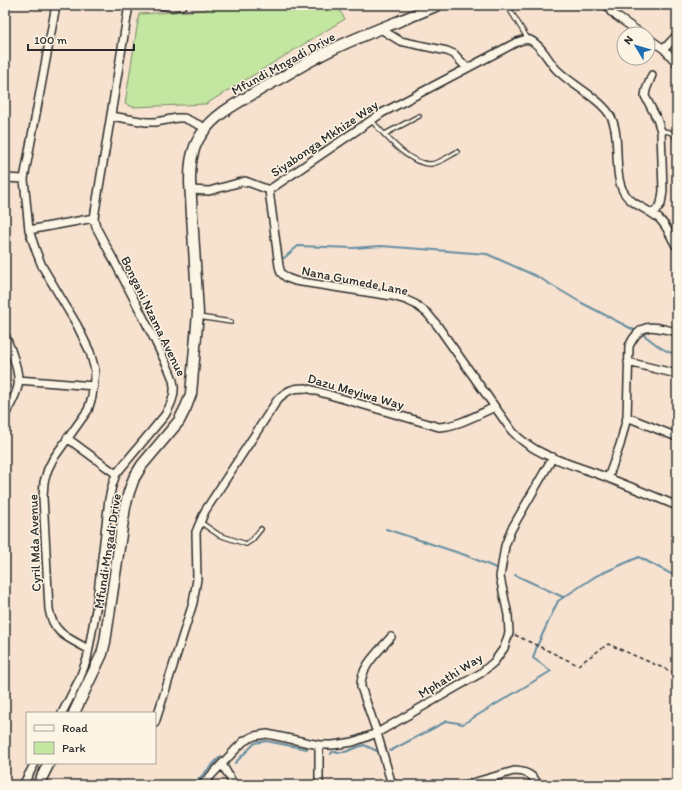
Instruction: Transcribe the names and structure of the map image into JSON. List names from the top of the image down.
{
  "streets": {
    "street": [
      "Mfundi Mngadi Drive",
      "Siyabonga Mkhize Way",
      "Nana Gumede Lane",
      "Bongani Nzama Avenue",
      "Dazu Meyiwa Way",
      "Cyril Mda Avenue",
      "Mphathi Way"
    ]
  },
  "crossings": [
    ["Siyabonga Mkhize Way", "Nana Gumede Lane"],
    ["Nana Gumede Lane", "Dazu Meyiwa Way"],
    ["Bongani Nzama Avenue", "Cyril Mda Avenue"]
  ],
  "legend": ["Road", "Park"],
  "scale_bar": "100 m",
  "north": "top left"
}
